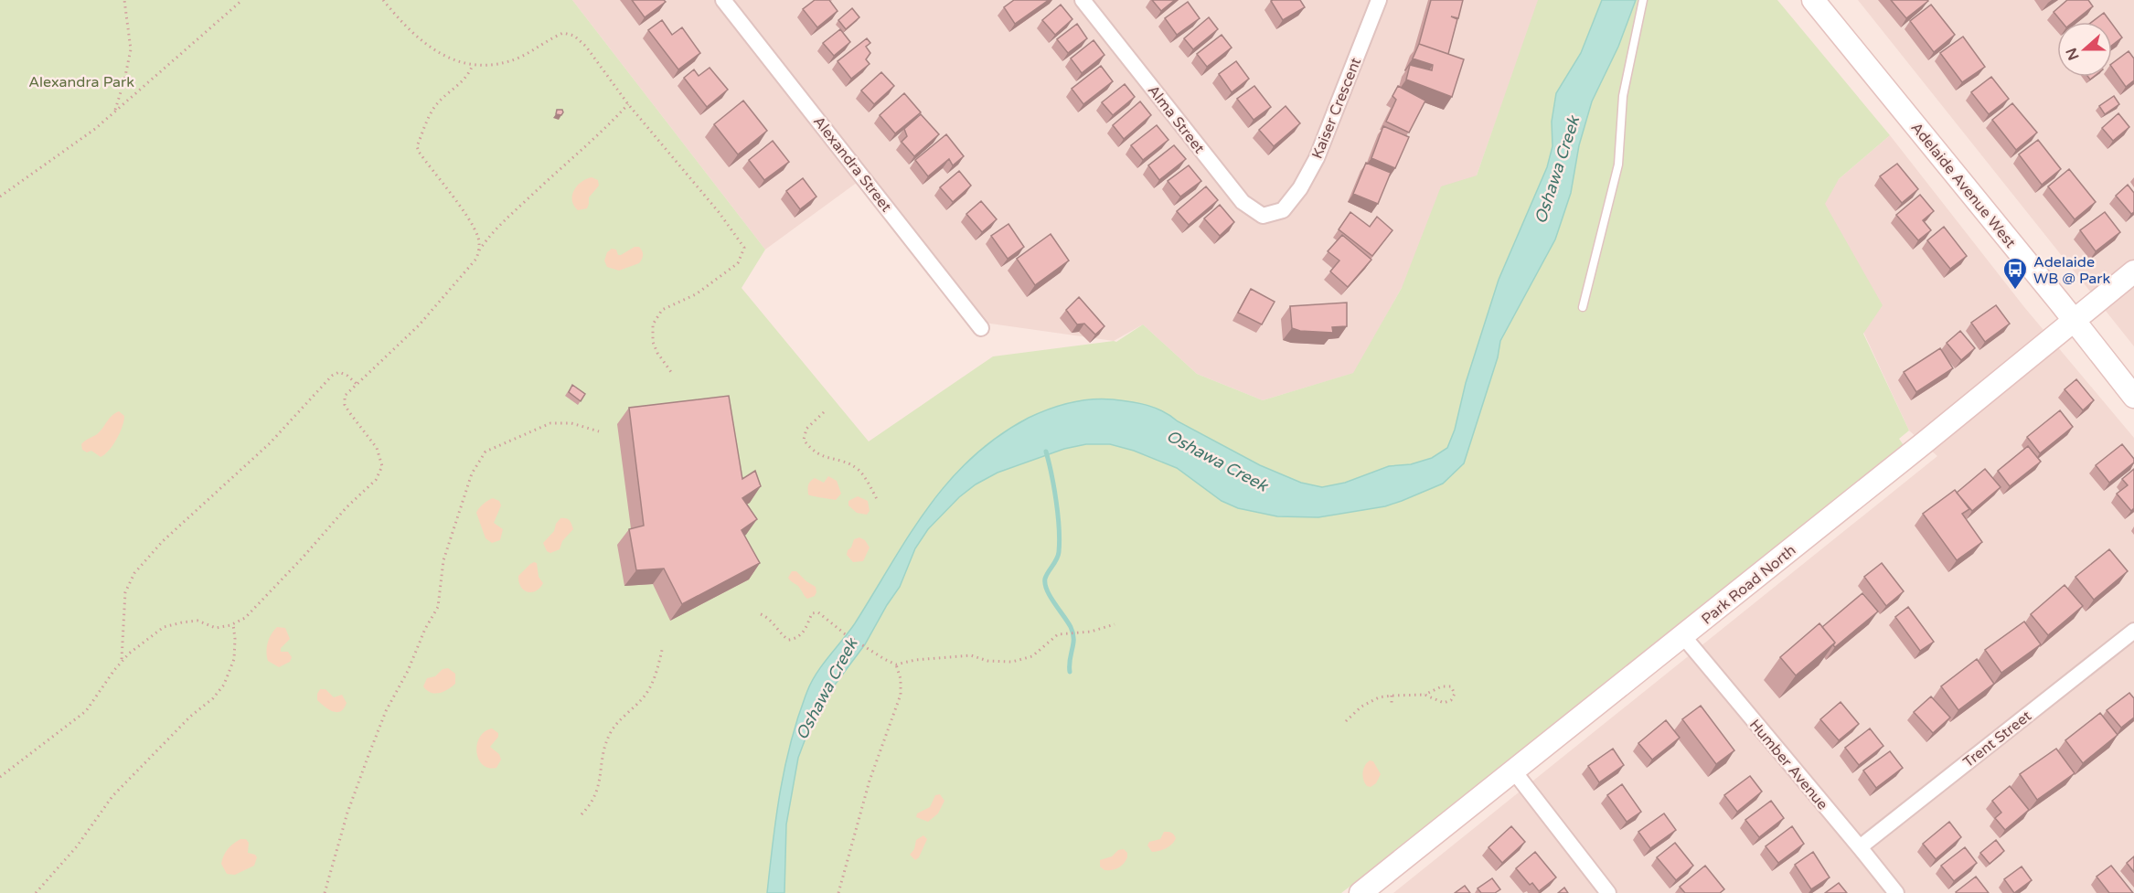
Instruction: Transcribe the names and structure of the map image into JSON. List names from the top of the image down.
{
  "streets": {
    "main road": ["Adelaide Avenue West", "Park Road North"],
    "street": [
      "Kaiser Crescent",
      "Alma Street",
      "Alexandra Street",
      "Trent Street",
      "Humber Avenue"
    ]
  },
  "crossings": [
    ["Kaiser Crescent", "Alma Street"],
    ["Adelaide Avenue West", "Park Road North"],
    ["Park Road North", "Humber Avenue"],
    ["Trent Street", "Humber Avenue"]
  ],
  "water": ["Oshawa Creek"],
  "parks": ["Alexandra Park"],
  "places": {
    "bus stop": ["Adelaide WB @ Park"]
  },
  "north": "left"
}
